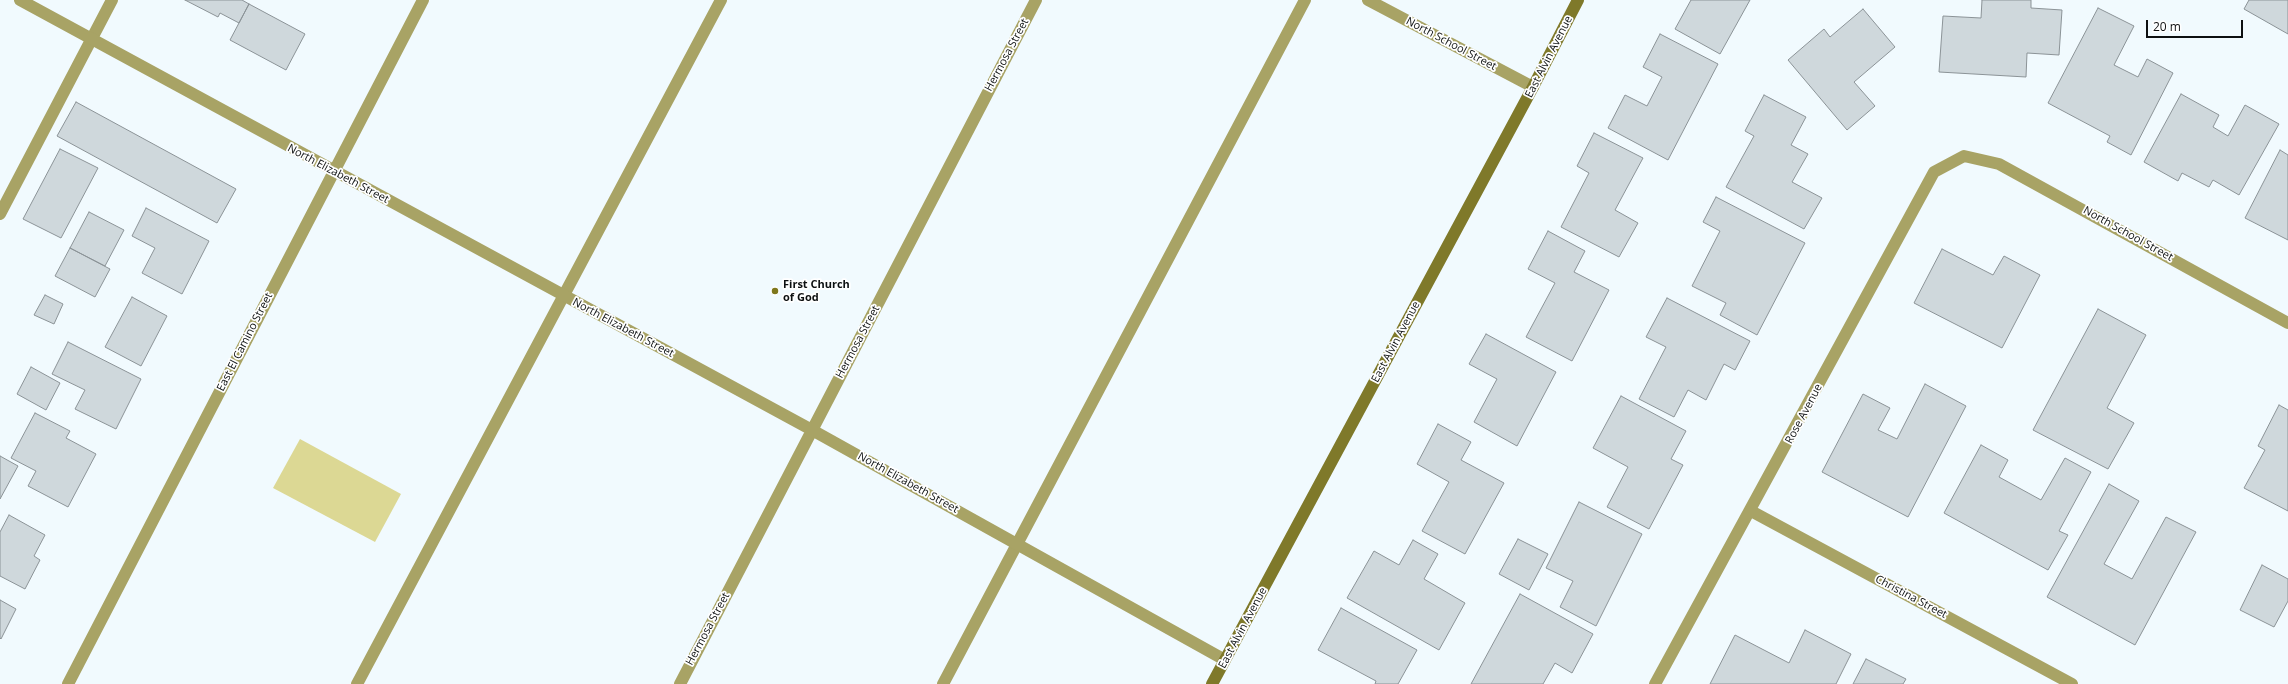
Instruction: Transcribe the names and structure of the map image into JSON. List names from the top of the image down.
{
  "streets": {
    "street": [
      "North School Street",
      "Hermosa Street",
      "East Alvin Avenue",
      "North Elizabeth Street",
      "East El Camino Street",
      "Rose Avenue",
      "Christina Street"
    ]
  },
  "crossings": [
    ["North School Street", "East Alvin Avenue"],
    ["North School Street", "Rose Avenue"],
    ["Hermosa Street", "North Elizabeth Street"],
    ["East Alvin Avenue", "North Elizabeth Street"],
    ["North Elizabeth Street", "East El Camino Street"],
    ["Rose Avenue", "Christina Street"]
  ],
  "places": ["First Church of God"],
  "scale_bar": "20 m"
}
